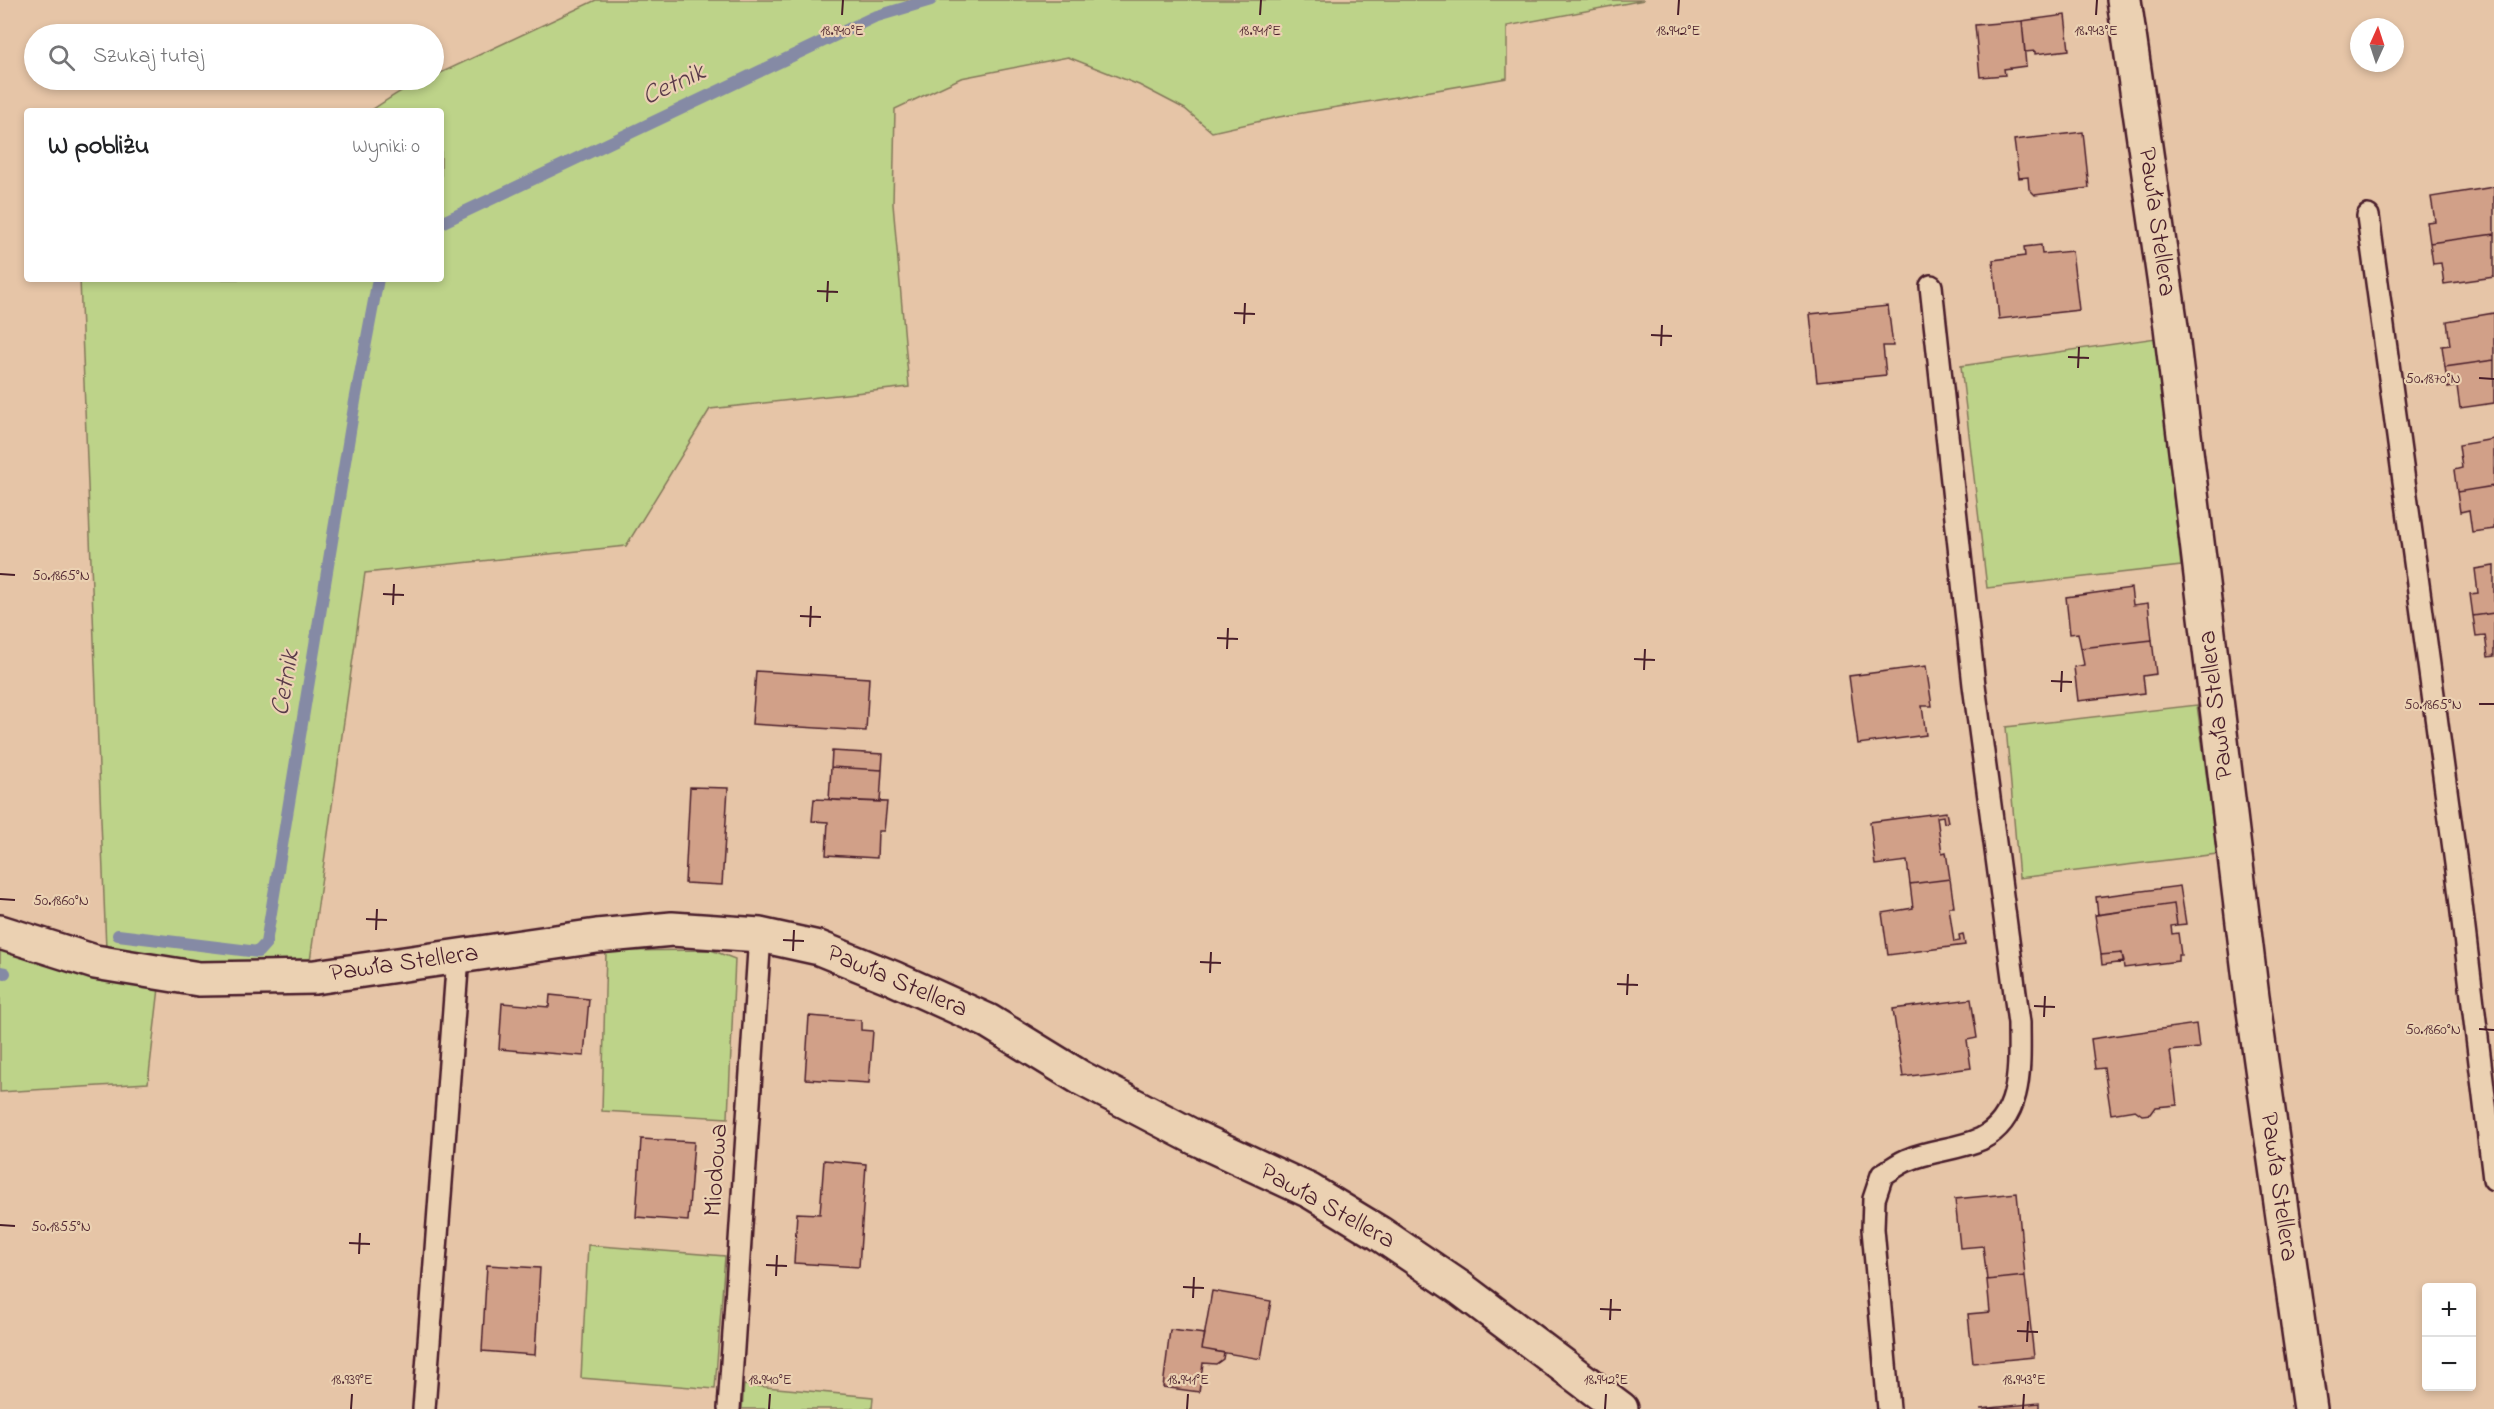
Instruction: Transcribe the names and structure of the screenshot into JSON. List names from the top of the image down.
{
  "streets": {
    "street": ["Pawła Stellera"],
    "lane": ["Miodowa"]
  },
  "crossings": [
    ["Pawła Stellera", "Miodowa"]
  ],
  "water": ["Cetnik"],
  "north": "top",
  "page": {
    "search": "Szukaj tutaj",
    "heading": ["W pobliżu", "Wyniki: 0"],
    "map_buttons": ["+", "−"]
  },
  "coordinates": [
    "18.940°E",
    "18.941°E",
    "18.942°E",
    "18.943°E",
    "50.1870°N",
    "50.1865°N",
    "50.1860°N",
    "50.1855°N",
    "18.939°E"
  ]
}
